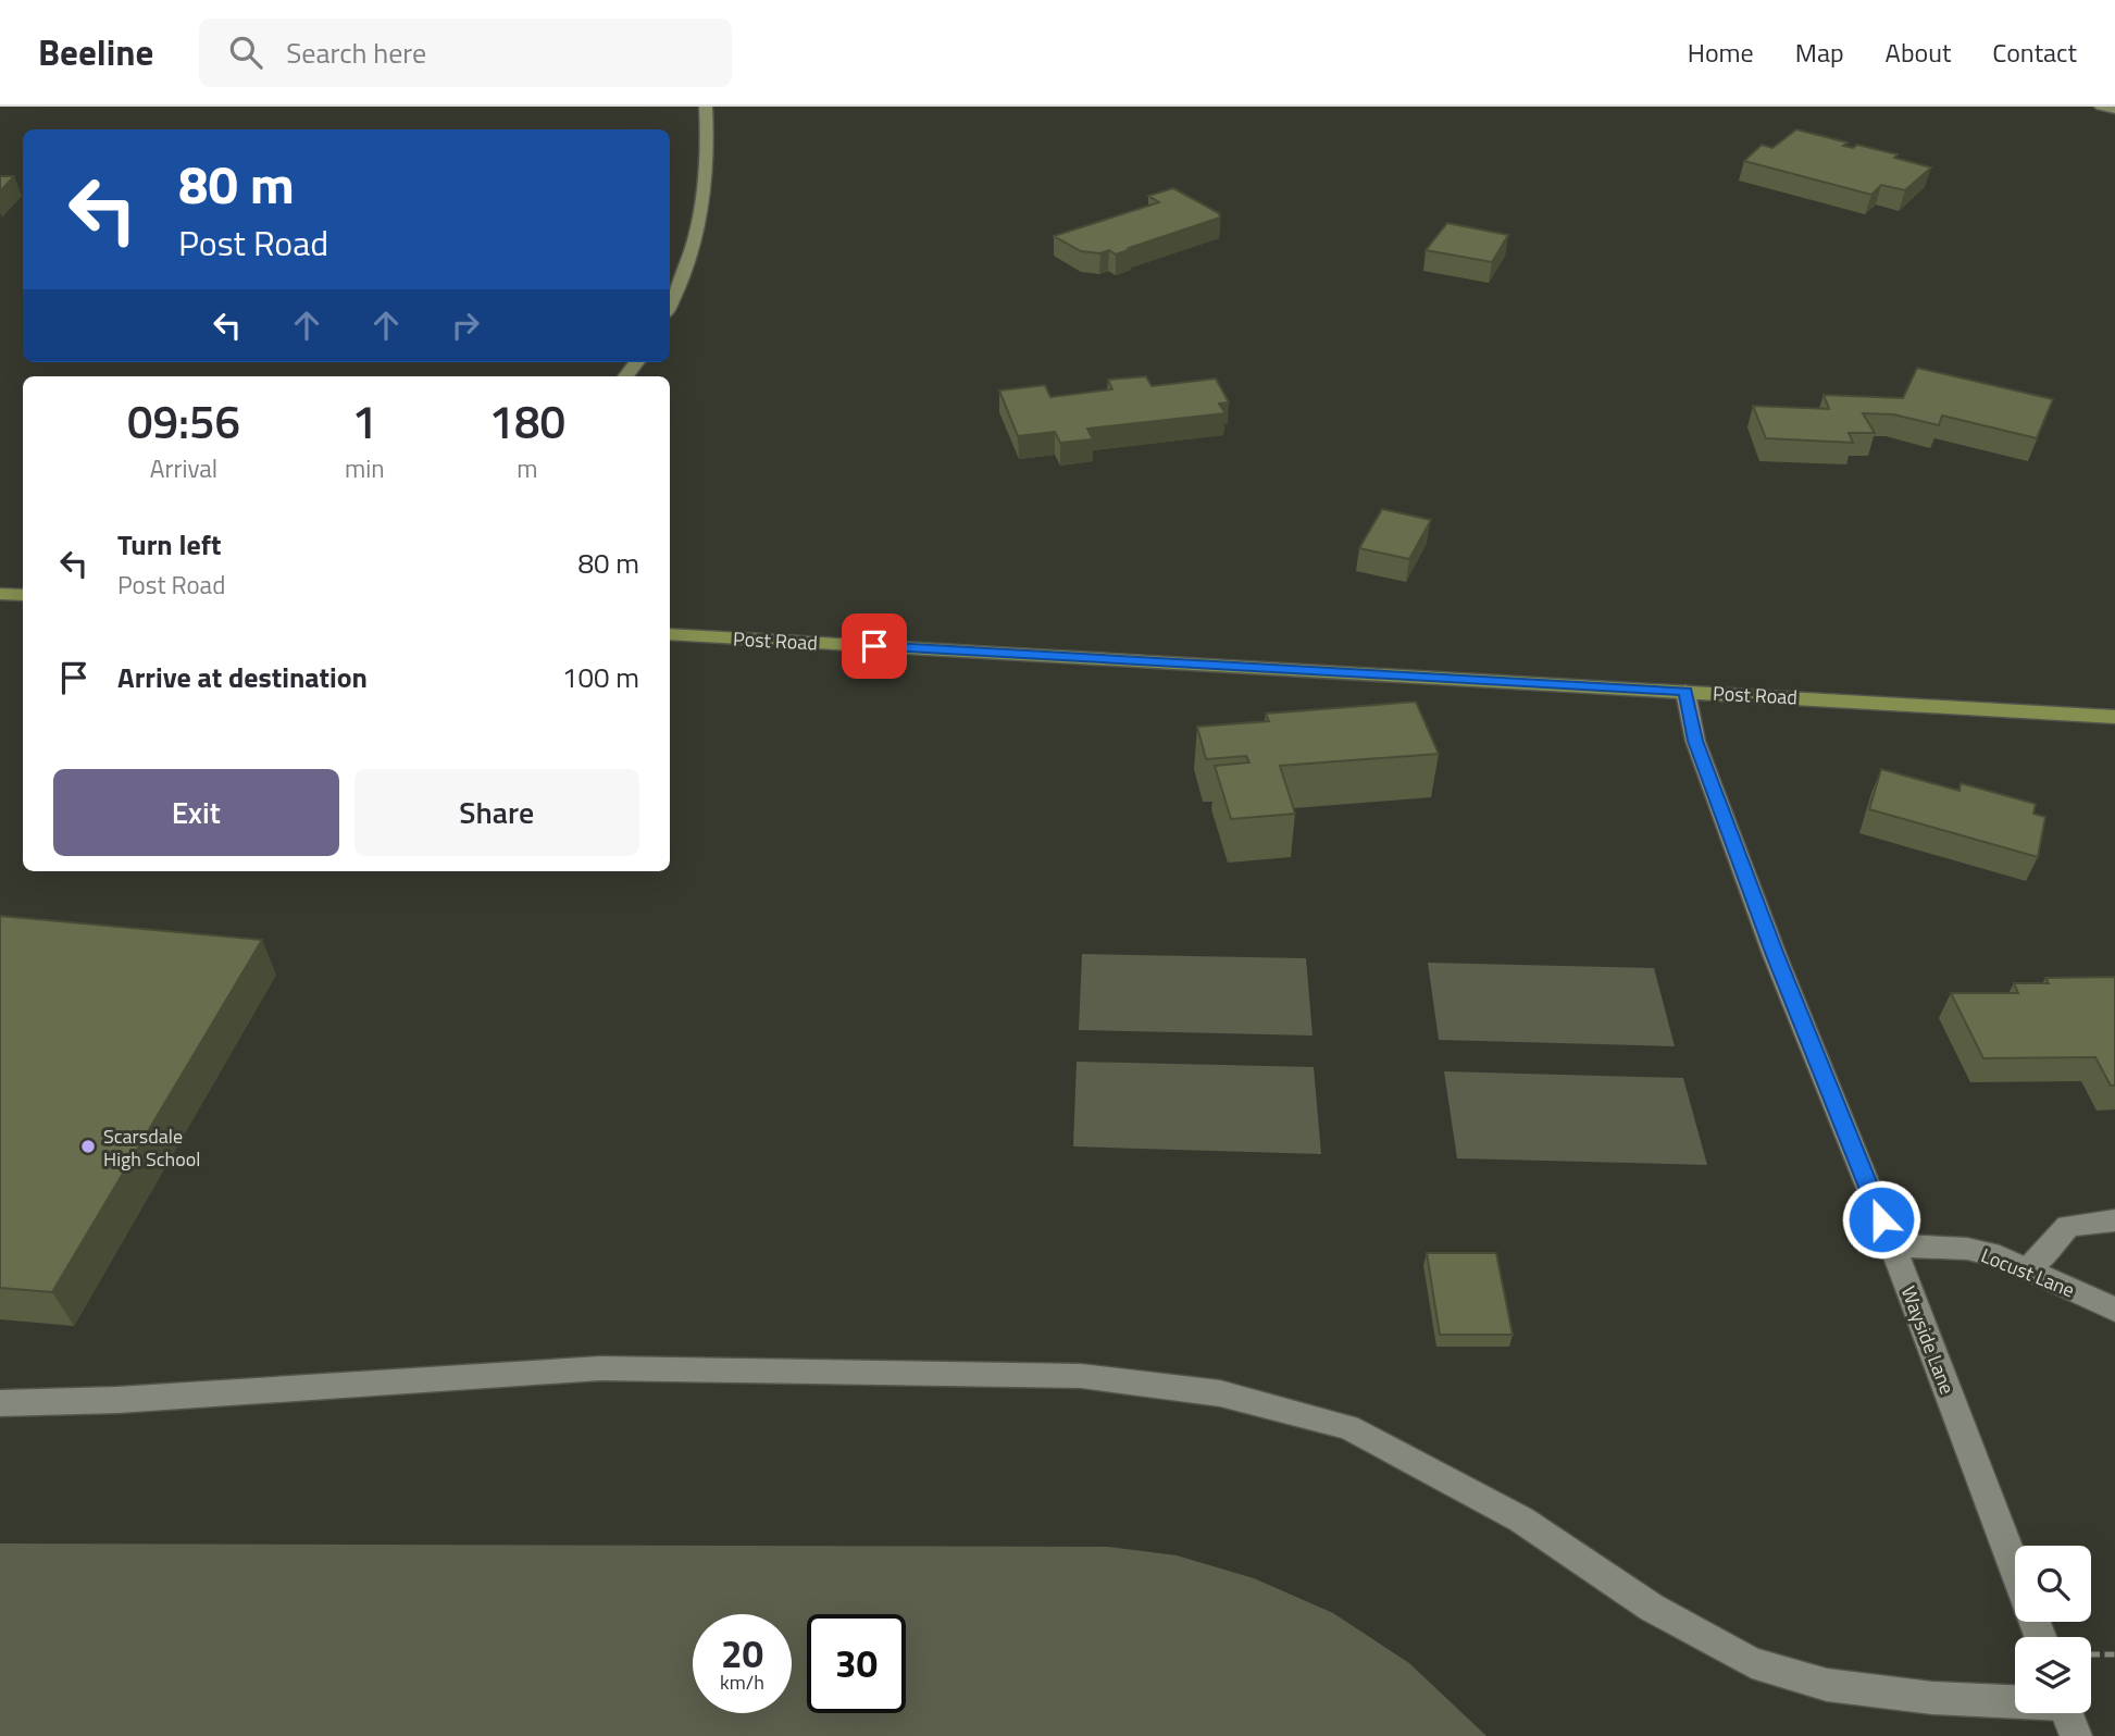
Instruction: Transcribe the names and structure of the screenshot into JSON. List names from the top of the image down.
{
  "streets": {
    "main road": ["Post Road"],
    "street": ["Locust Lane", "Wayside Lane"]
  },
  "crossings": [
    ["Post Road", "Wayside Lane"],
    ["Locust Lane", "Wayside Lane"]
  ],
  "places": ["Scarsdale High School"],
  "page": {
    "header": "Beeline",
    "search": "Search here",
    "nav": [
      "Home",
      "Map",
      "About",
      "Contact"
    ],
    "turn": ["80 m", "Post Road"],
    "eta": [
      "09:56",
      "Arrival",
      "1",
      "min",
      "180",
      "m"
    ],
    "list": [
      {
        "name": "Turn left",
        "note": "Post Road",
        "value": "80 m"
      },
      {
        "name": "Arrive at destination",
        "value": "100 m"
      }
    ],
    "buttons": ["Exit", "Share"],
    "speed": "20 km/h",
    "limit": "30"
  }
}
